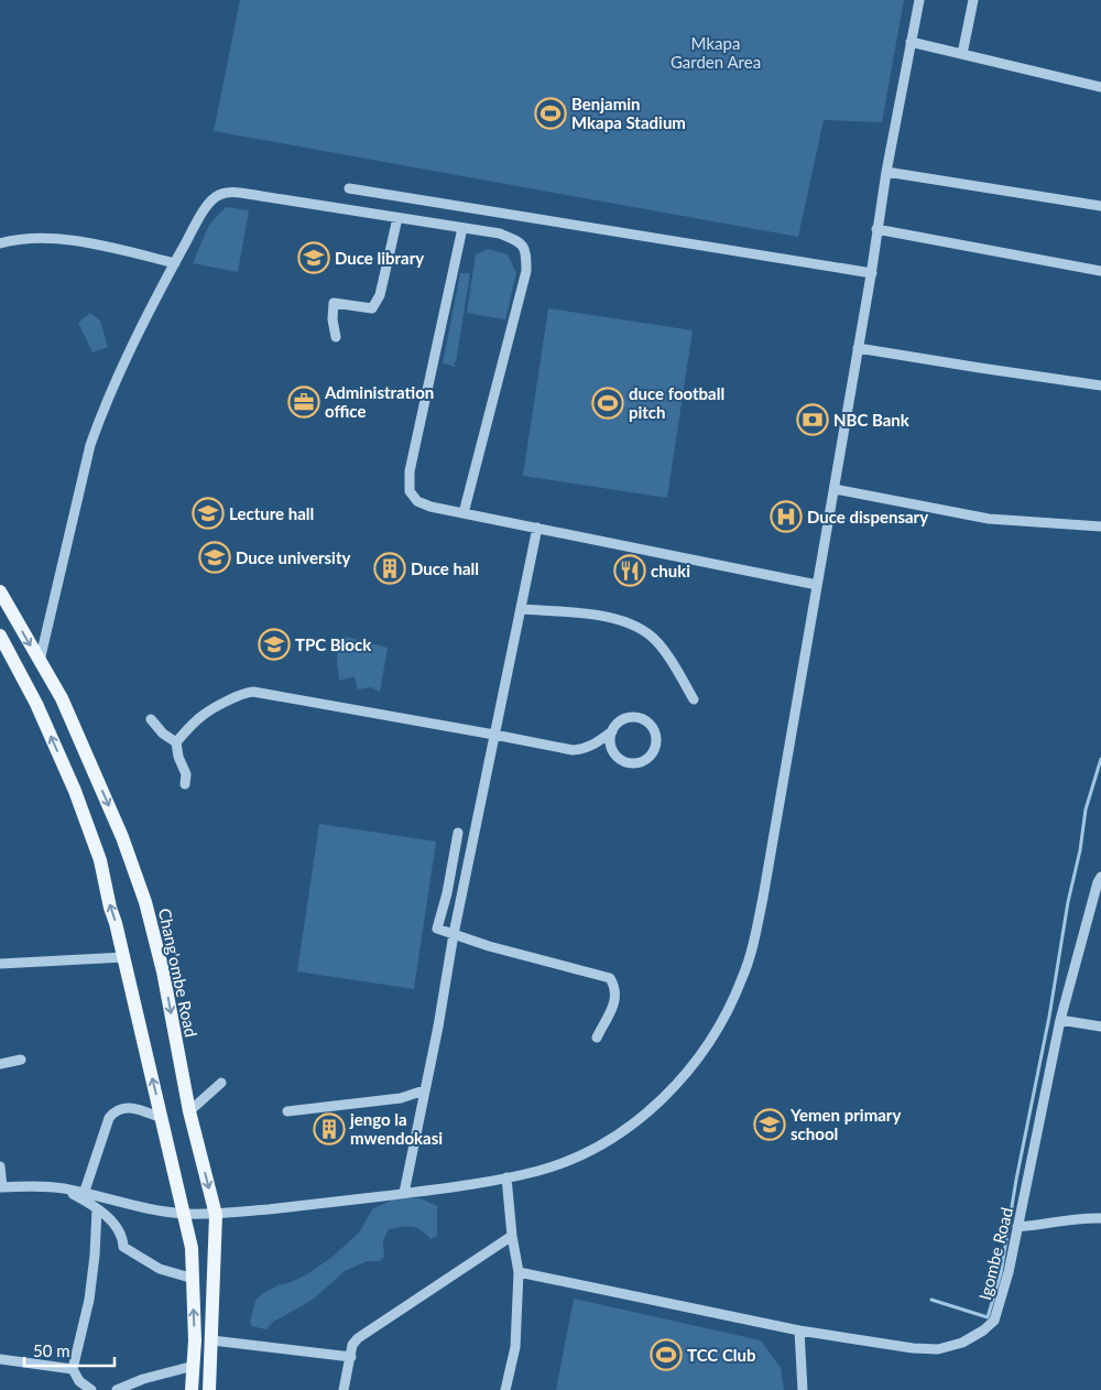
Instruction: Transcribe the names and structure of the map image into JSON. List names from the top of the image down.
{
  "streets": {
    "main road": ["Chang'ombe Road"],
    "street": ["Igombe Road"]
  },
  "parks": ["Mkapa Garden Area"],
  "places": {
    "sports": ["Benjamin Mkapa Stadium", "duce football pitch", "TCC Club"],
    "school or university": [
      "Duce library",
      "Lecture hall",
      "Duce university",
      "TPC Block",
      "Yemen primary school"
    ],
    "office": ["Administration office"],
    "bank": ["NBC Bank"],
    "hospital": ["Duce dispensary"],
    "building": ["Duce hall", "jengo la mwendokasi"],
    "restaurant": ["chuki"]
  },
  "scale_bar": "50 m"
}
